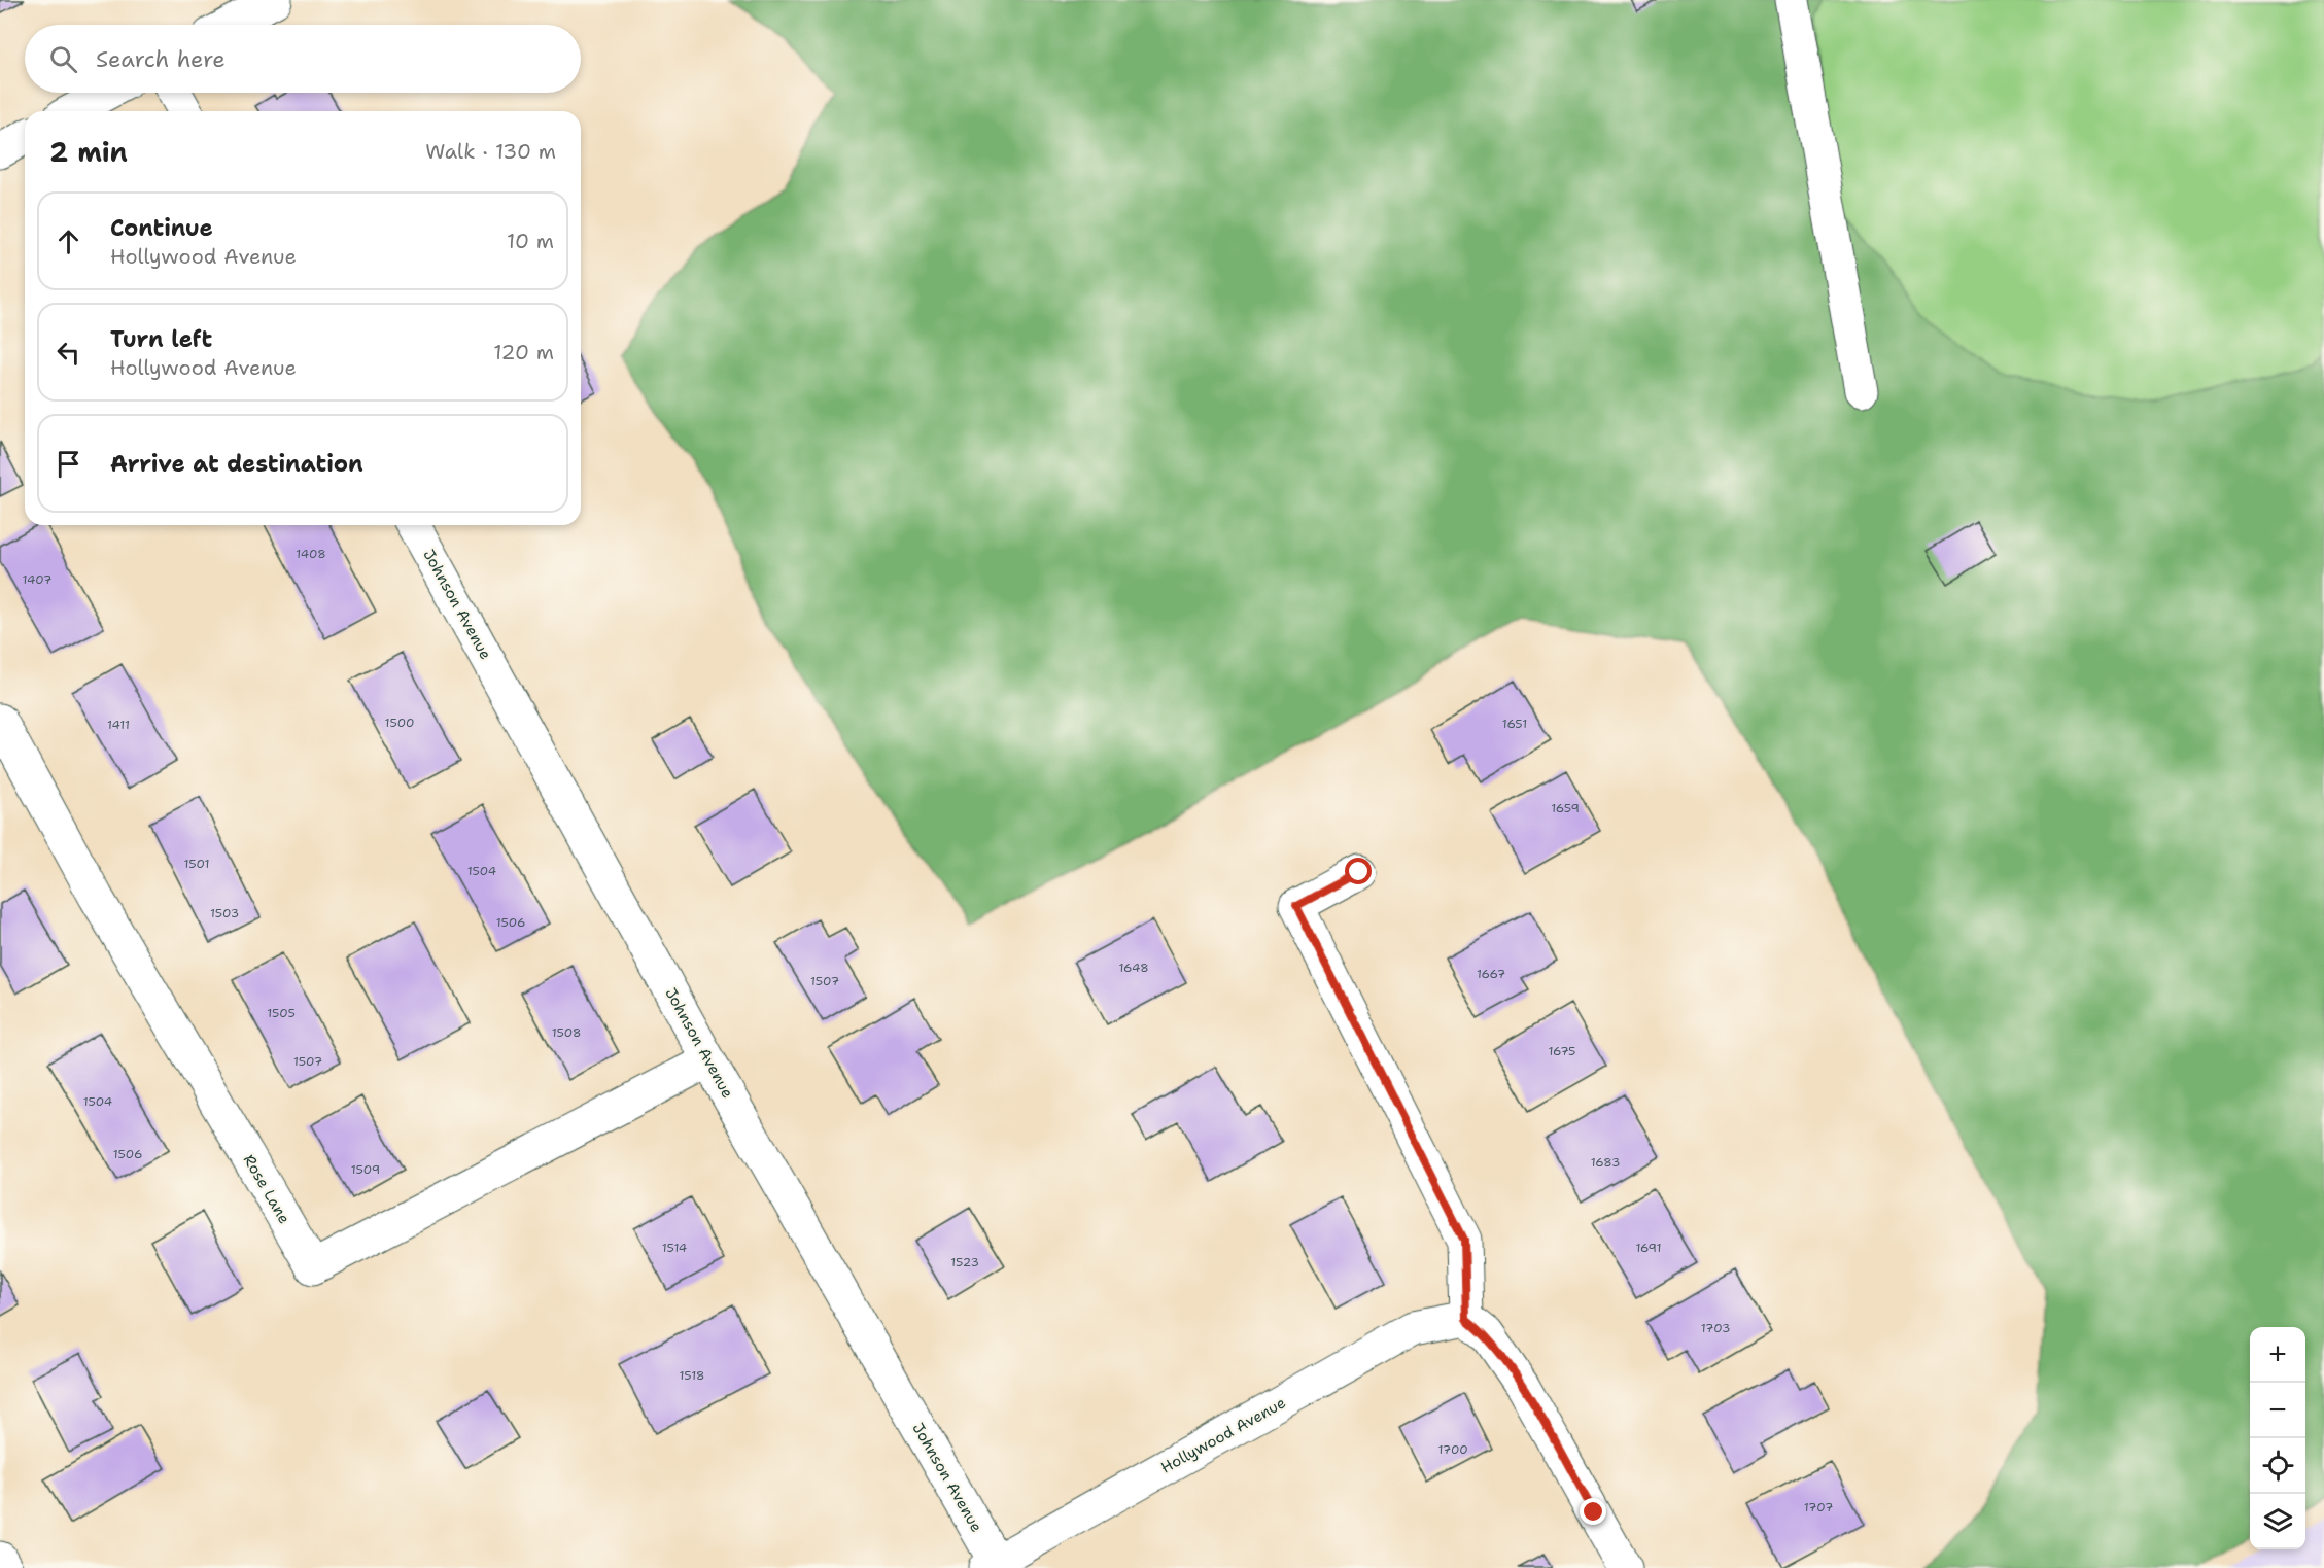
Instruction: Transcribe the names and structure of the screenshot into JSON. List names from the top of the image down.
{
  "streets": {
    "street": ["Johnson Avenue", "Rose Lane", "Hollywood Avenue"]
  },
  "crossings": [
    ["Johnson Avenue", "Rose Lane"],
    ["Johnson Avenue", "Hollywood Avenue"]
  ],
  "house_numbers": [
    "1408",
    "1407",
    "1500",
    "1651",
    "1411",
    "1659",
    "1501",
    "1504",
    "1503",
    "1506",
    "1648",
    "1667",
    "1507",
    "1505",
    "1508",
    "1675",
    "1507",
    "1504",
    "1506",
    "1683",
    "1509",
    "1514",
    "1691",
    "1523",
    "1703",
    "1518",
    "1700",
    "1707"
  ],
  "page": {
    "search": "Search here",
    "heading": ["2 min", "Walk · 130 m"],
    "list": [
      ["Continue", "Hollywood Avenue", "10 m"],
      ["Turn left", "Hollywood Avenue", "120 m"],
      "Arrive at destination"
    ],
    "map_buttons": ["+", "−"]
  }
}
